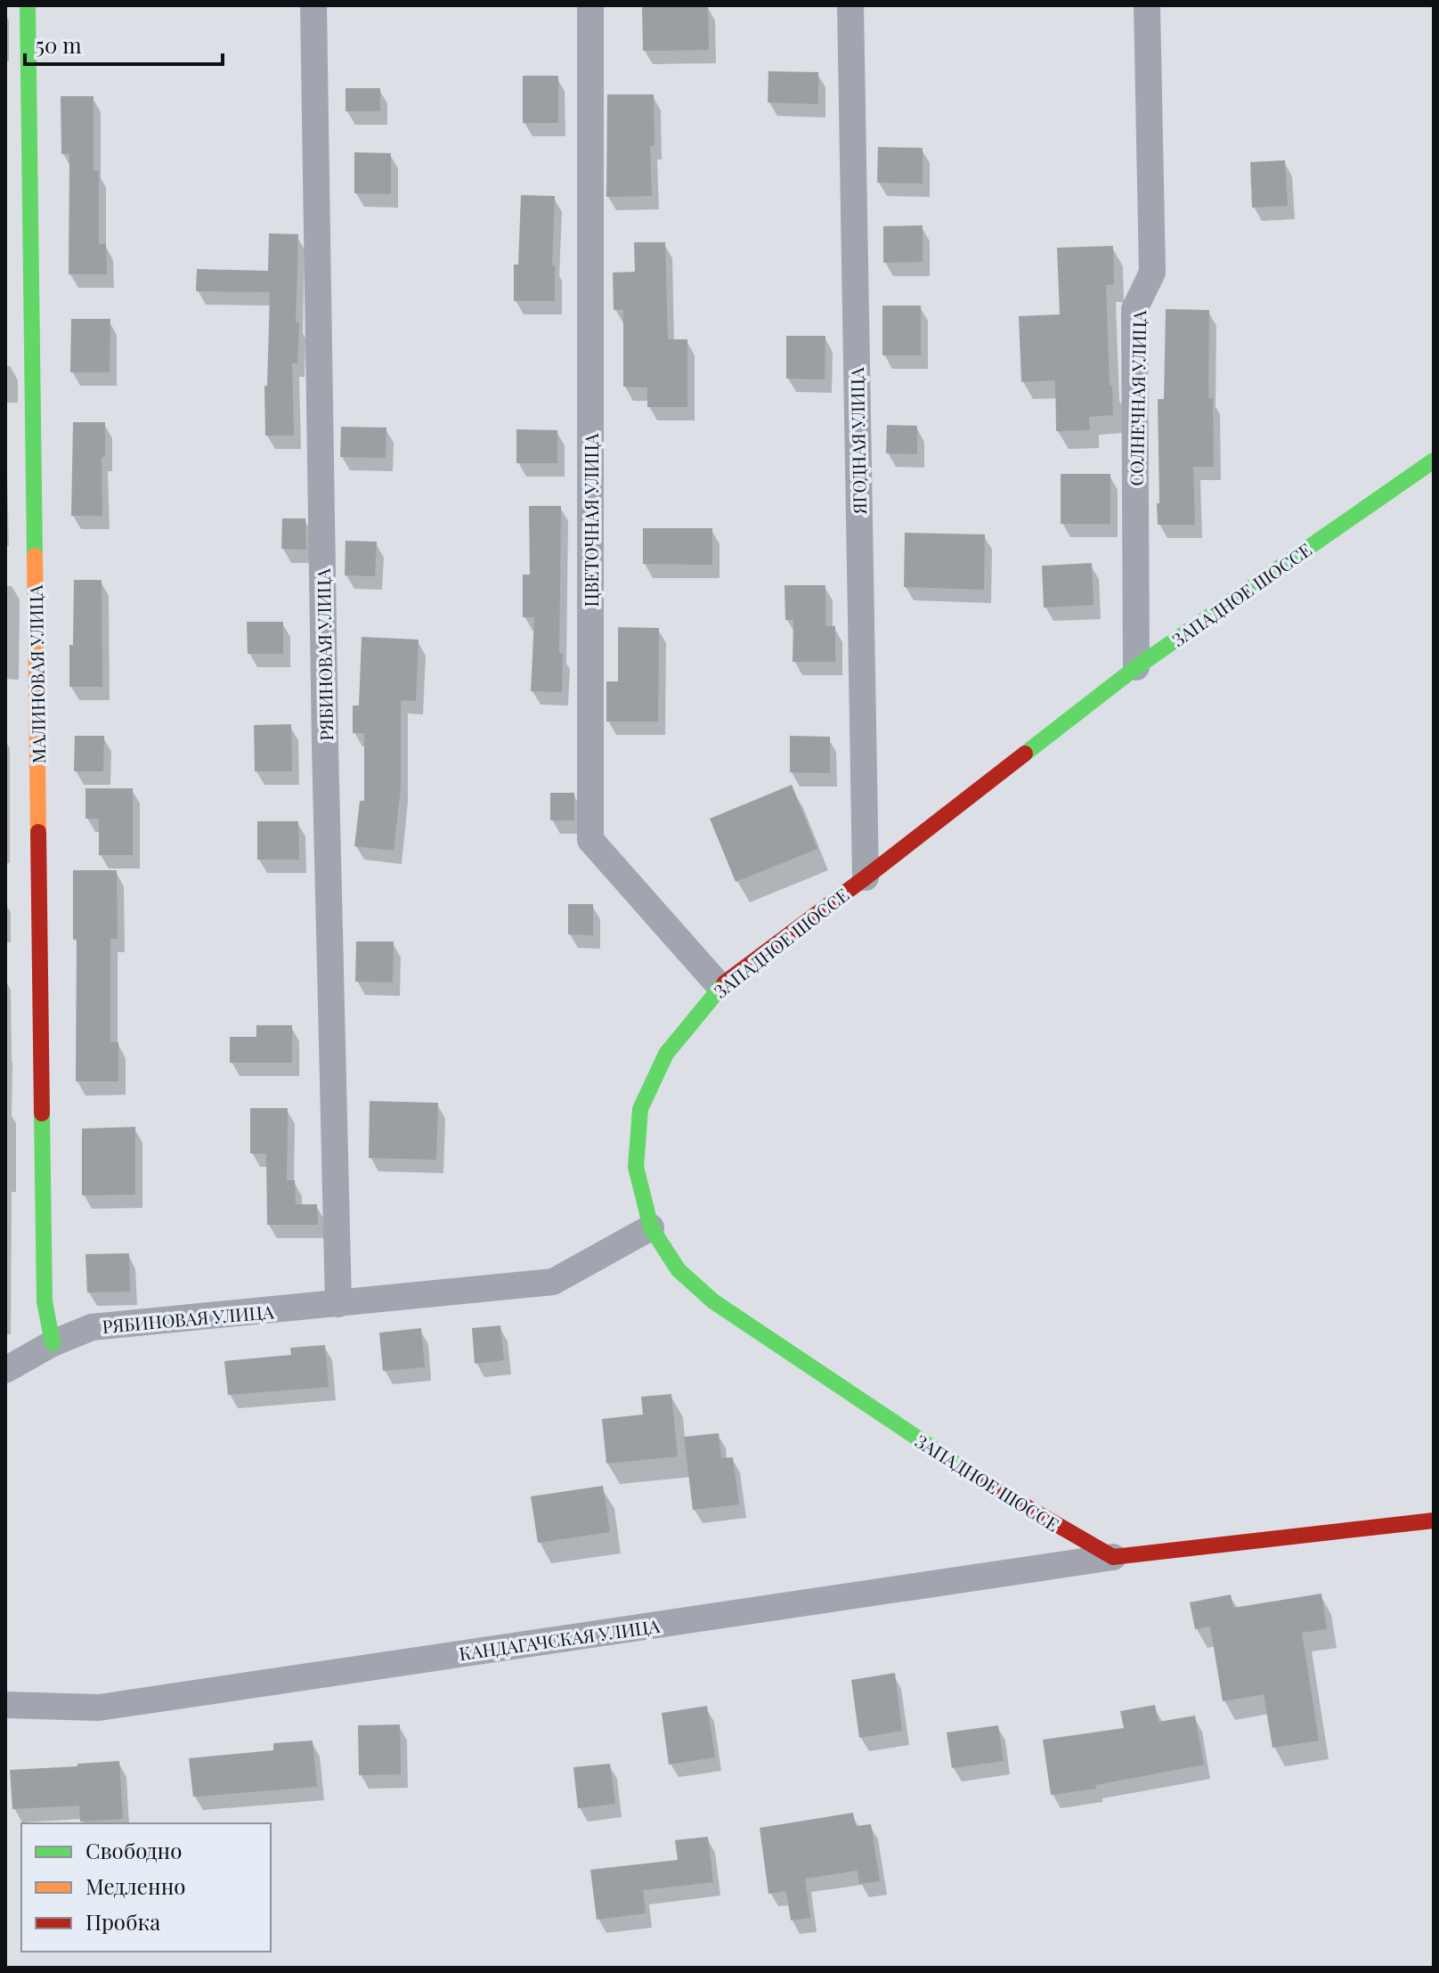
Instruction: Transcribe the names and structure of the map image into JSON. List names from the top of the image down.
{
  "streets": {
    "main road": ["ЗАПАДНОЕ ШОССЕ", "МАЛИНОВАЯ УЛИЦА"],
    "street": [
      "СОЛНЕЧНАЯ УЛИЦА",
      "ЯГОДНАЯ УЛИЦА",
      "ЦВЕТОЧНАЯ УЛИЦА",
      "РЯБИНОВАЯ УЛИЦА",
      "КАНДАГАЧСКАЯ УЛИЦА"
    ]
  },
  "crossings": [
    ["СОЛНЕЧНАЯ УЛИЦА", "ЗАПАДНОЕ ШОССЕ"],
    ["ЯГОДНАЯ УЛИЦА", "ЗАПАДНОЕ ШОССЕ"],
    ["ЦВЕТОЧНАЯ УЛИЦА", "ЗАПАДНОЕ ШОССЕ"],
    ["ЗАПАДНОЕ ШОССЕ", "РЯБИНОВАЯ УЛИЦА"],
    ["ЗАПАДНОЕ ШОССЕ", "КАНДАГАЧСКАЯ УЛИЦА"],
    ["РЯБИНОВАЯ УЛИЦА", "МАЛИНОВАЯ УЛИЦА"]
  ],
  "legend": ["Свободно", "Медленно", "Пробка"],
  "scale_bar": "50 m"
}
